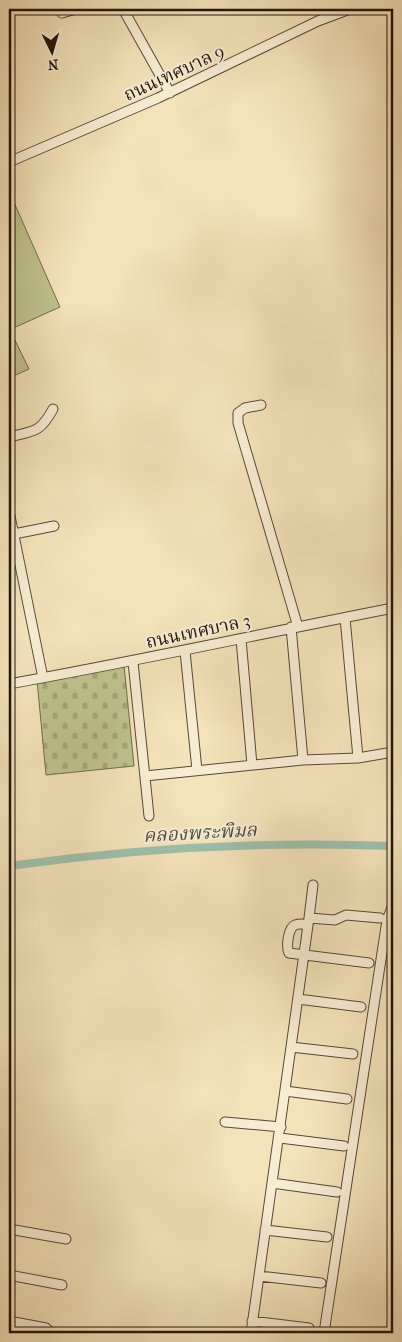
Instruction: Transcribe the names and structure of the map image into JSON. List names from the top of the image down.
{
  "streets": {
    "street": ["ถนนเทศบาล 9", "ถนนเทศบาล 3"]
  },
  "water": ["คลองพระพิมล"],
  "north": "bottom"
}
